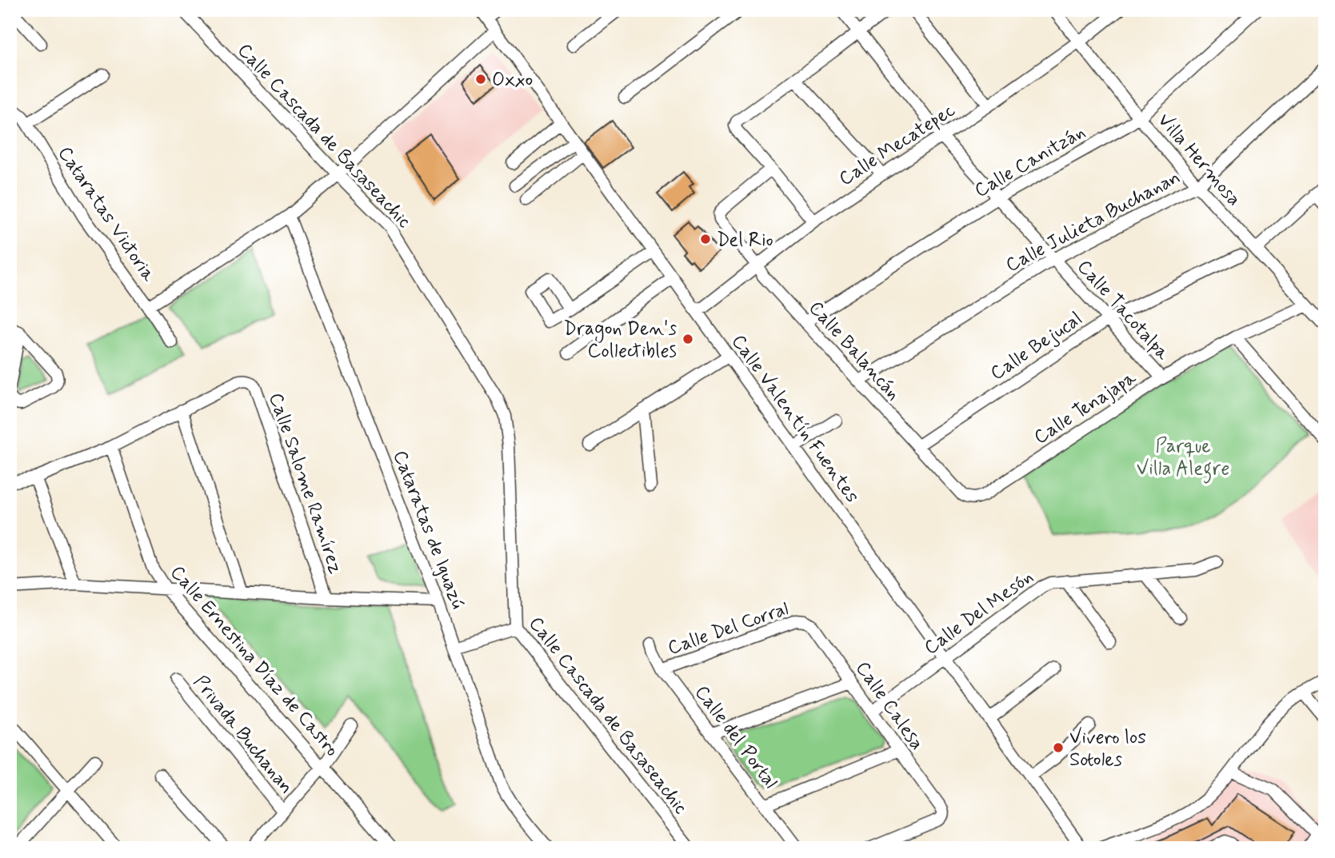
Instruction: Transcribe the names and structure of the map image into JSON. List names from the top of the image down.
{
  "streets": {
    "street": [
      "Calle Cascada de Basaseachic",
      "Calle Mecatepec",
      "Villa Hermosa",
      "Calle Canitzán",
      "Cataratas Victoria",
      "Calle Julieta Buchanan",
      "Calle Tacotalpa",
      "Calle Bejucal",
      "Calle Balancán",
      "Calle Tenajapa",
      "Calle Valentín Fuentes",
      "Calle Salome Ramírez",
      "Cataratas de Iguazú",
      "Calle Del Mesón",
      "Calle Del Corral",
      "Calle Ernestina Díaz de Castro",
      "Calle Calesa",
      "Privada Buchanan",
      "Calle del Portal"
    ]
  },
  "crossings": [
    ["Calle Mecatepec", "Villa Hermosa"],
    ["Calle Mecatepec", "Calle Tacotalpa"],
    ["Calle Mecatepec", "Calle Balancán"],
    ["Calle Mecatepec", "Calle Valentín Fuentes"],
    ["Villa Hermosa", "Calle Canitzán"],
    ["Villa Hermosa", "Calle Julieta Buchanan"],
    ["Villa Hermosa", "Calle Tenajapa"],
    ["Calle Canitzán", "Calle Tacotalpa"],
    ["Calle Canitzán", "Calle Balancán"],
    ["Calle Julieta Buchanan", "Calle Tacotalpa"],
    ["Calle Julieta Buchanan", "Calle Balancán"],
    ["Calle Tacotalpa", "Calle Bejucal"],
    ["Calle Tacotalpa", "Calle Tenajapa"],
    ["Calle Bejucal", "Calle Balancán"],
    ["Calle Balancán", "Calle Tenajapa"],
    ["Calle Valentín Fuentes", "Calle Del Mesón"],
    ["Calle Del Mesón", "Calle Calesa"],
    ["Calle Del Corral", "Calle Calesa"],
    ["Calle Del Corral", "Calle del Portal"]
  ],
  "parks": ["Parque Villa Alegre"],
  "places": [
    "Oxxo",
    "Del Rio",
    "Dragon Den's Collectibles",
    "Vivero los Sotoles"
  ]
}
